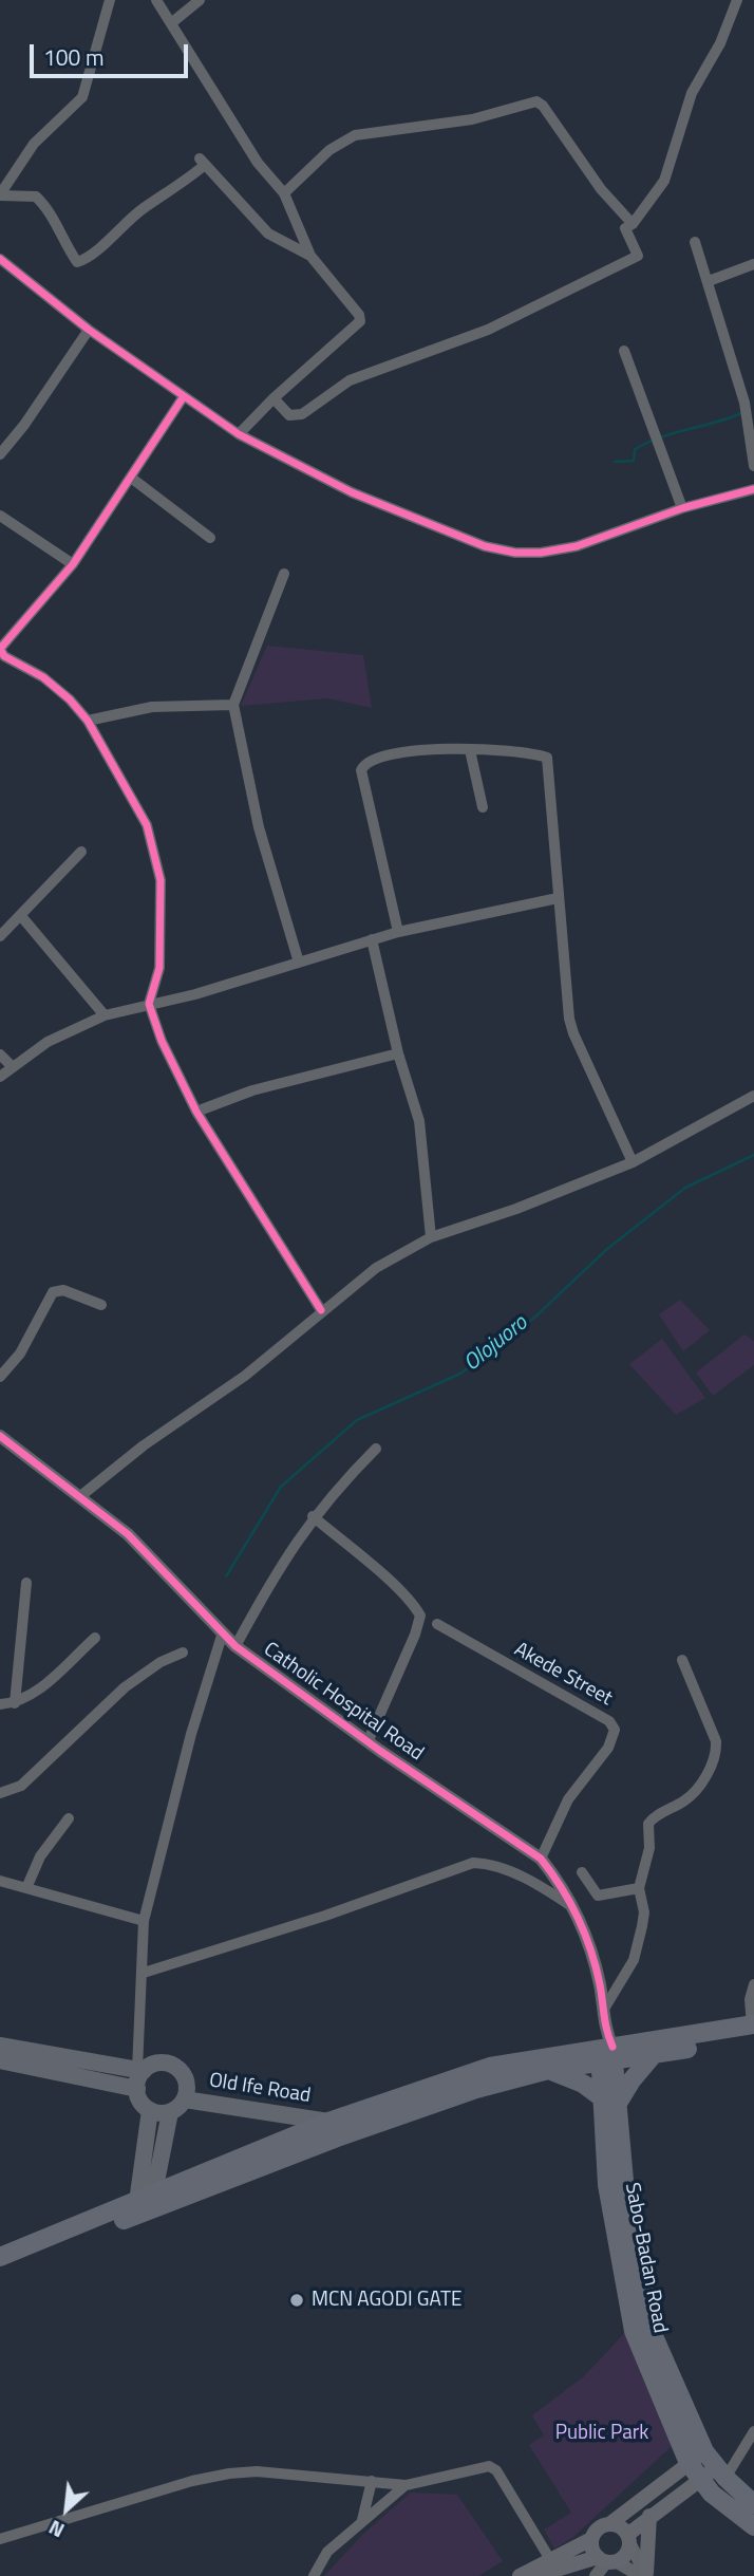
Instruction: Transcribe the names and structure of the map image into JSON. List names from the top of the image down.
{
  "streets": {
    "highway": ["Sabo-Badan Road"],
    "main road": ["Old Ife Road"],
    "street": ["Akede Street", "Catholic Hospital Road"]
  },
  "crossings": [
    ["Akede Street", "Catholic Hospital Road"],
    ["Catholic Hospital Road", "Sabo-Badan Road"]
  ],
  "water": ["Olojuoro"],
  "parks": ["Public Park"],
  "places": ["MCN AGODI GATE"],
  "scale_bar": "100 m",
  "north": "bottom left"
}
